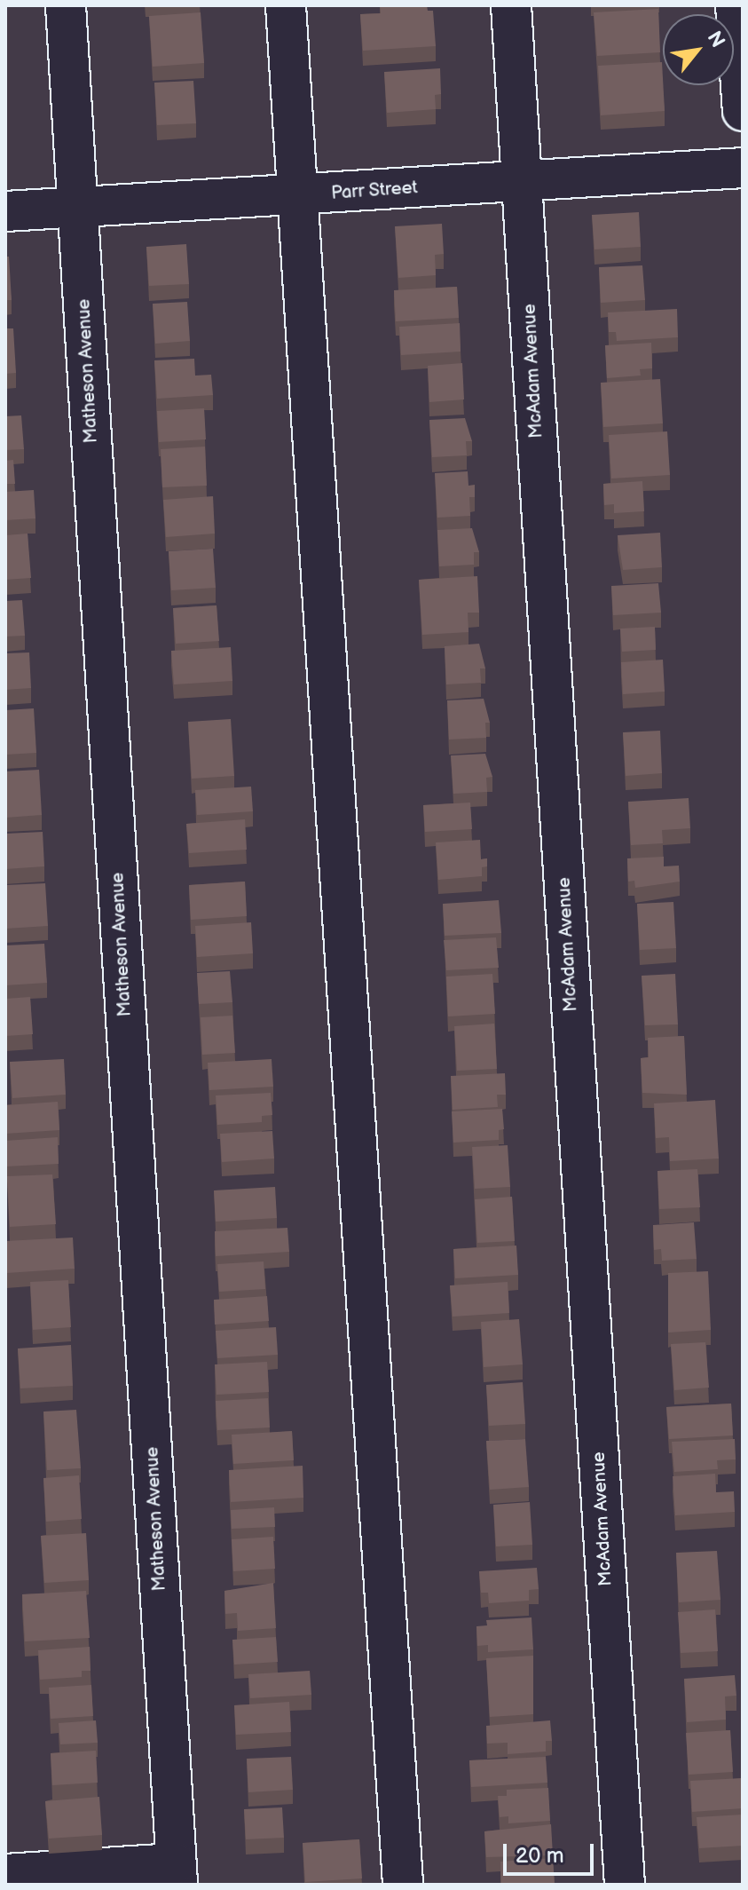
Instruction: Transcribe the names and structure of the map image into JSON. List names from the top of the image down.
{
  "streets": {
    "street": ["Parr Street", "Matheson Avenue", "McAdam Avenue"]
  },
  "crossings": [
    ["Parr Street", "Matheson Avenue"],
    ["Parr Street", "McAdam Avenue"]
  ],
  "scale_bar": "20 m",
  "north": "top right"
}
